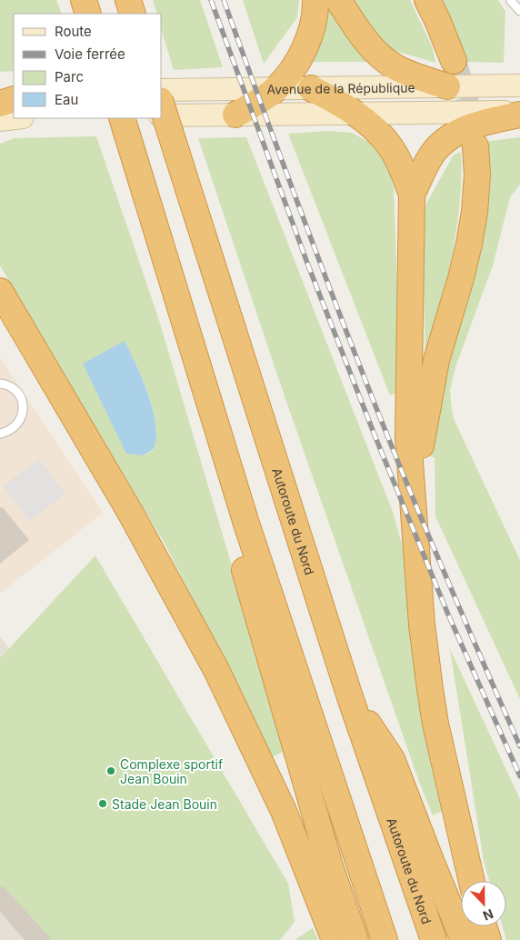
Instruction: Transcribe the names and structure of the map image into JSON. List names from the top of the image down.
{
  "streets": {
    "highway": ["Autoroute du Nord"],
    "main road": ["Avenue de la République"]
  },
  "places": ["Complexe sportif Jean Bouin", "Stade Jean Bouin"],
  "legend": [
    "Route",
    "Voie ferrée",
    "Parc",
    "Eau"
  ],
  "north": "bottom"
}
